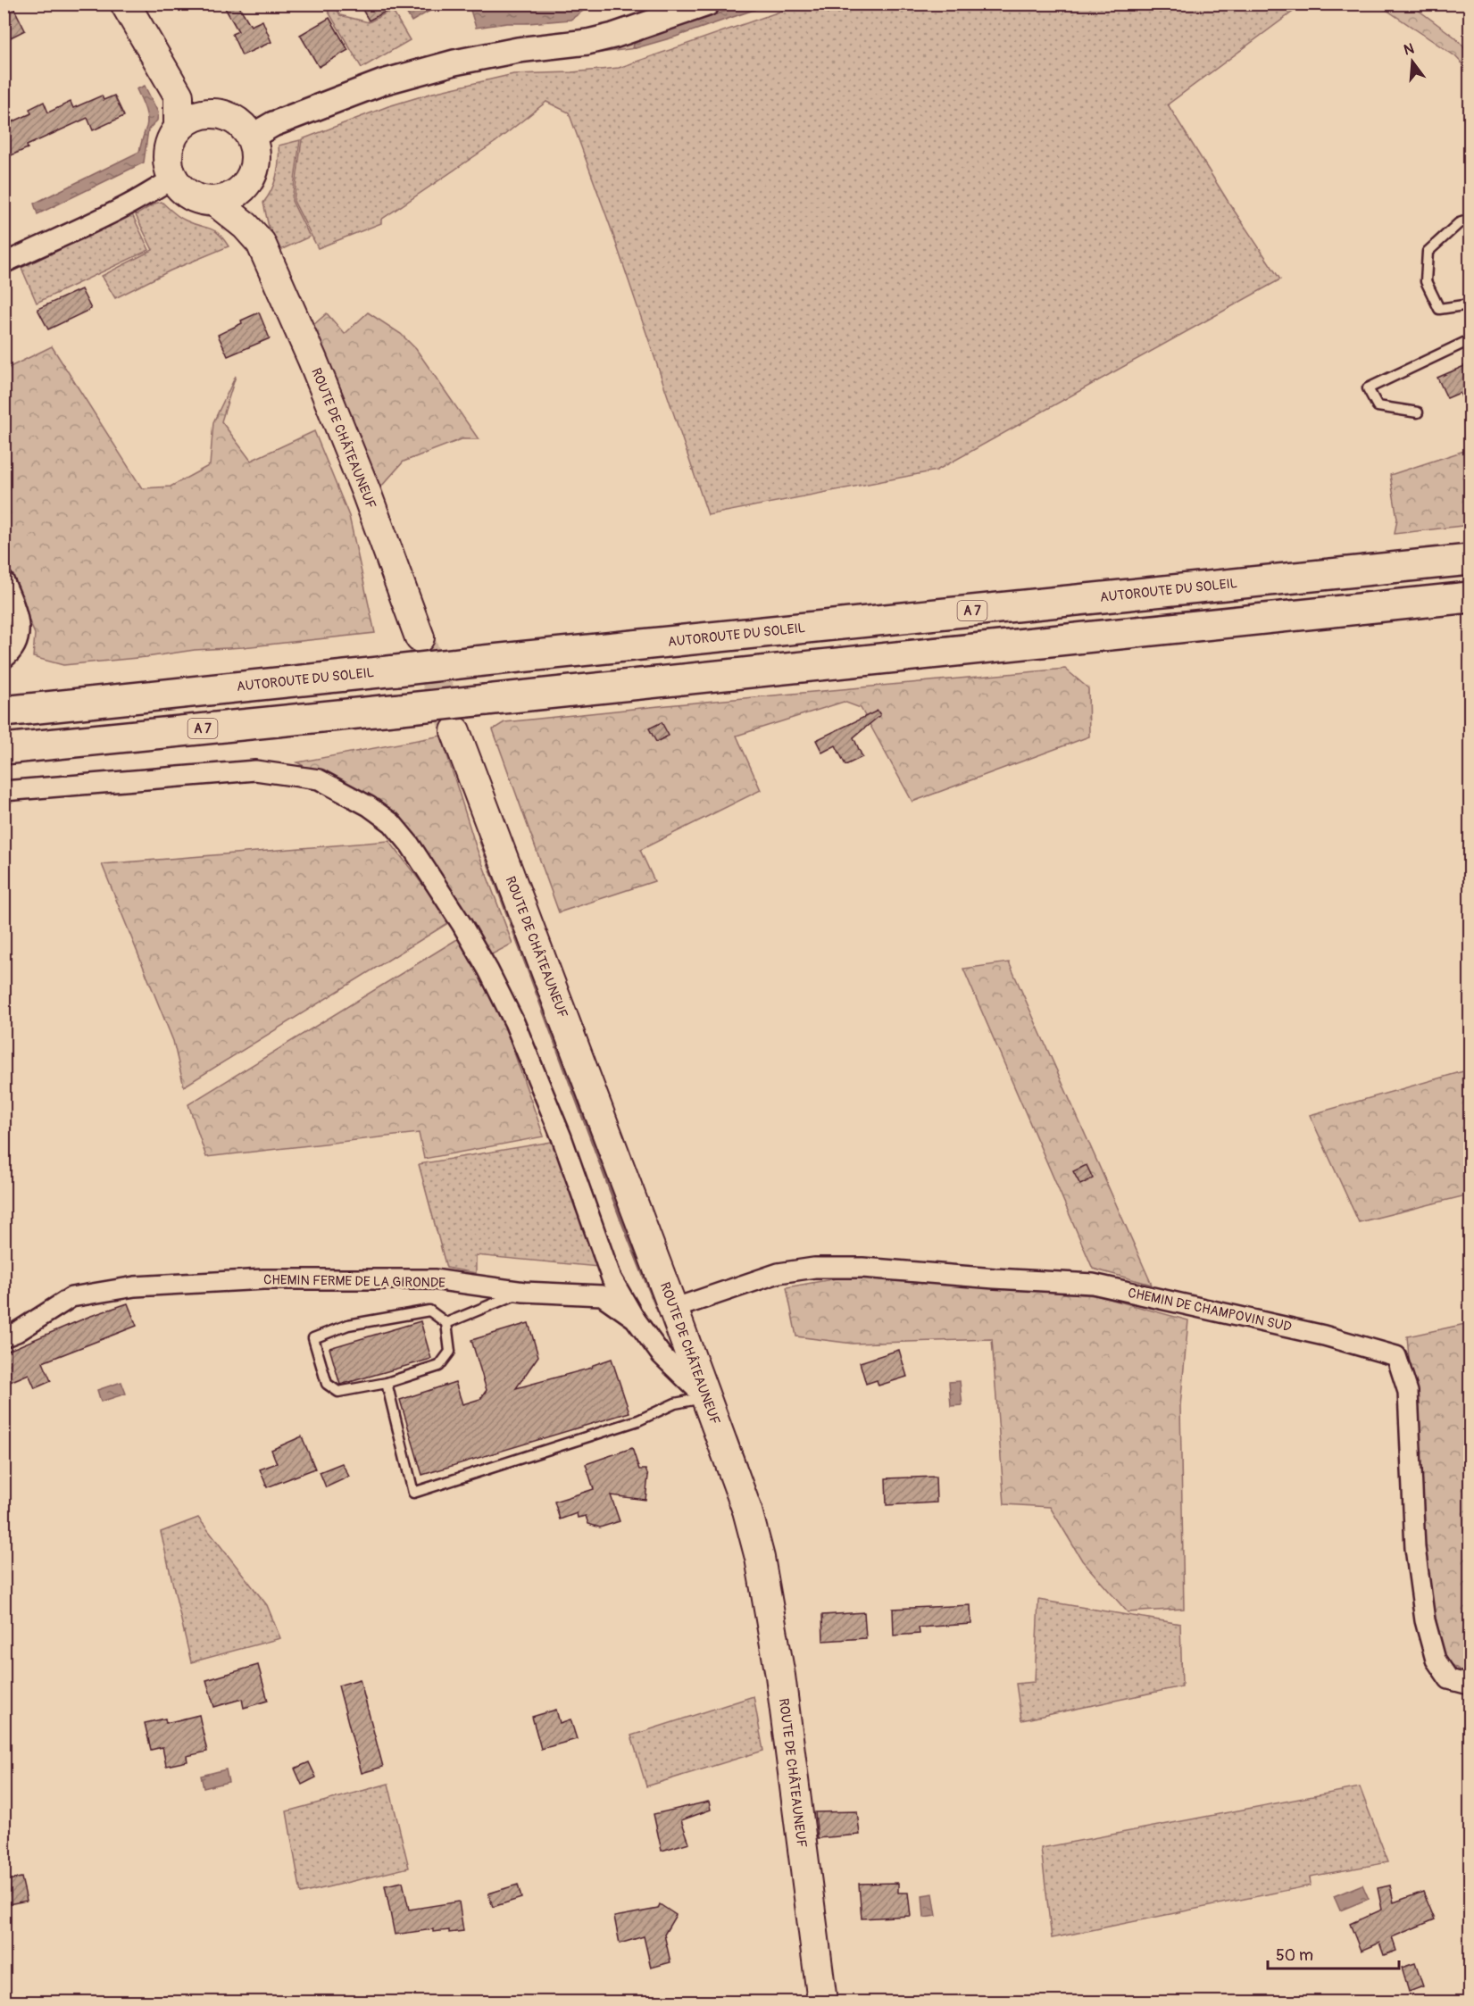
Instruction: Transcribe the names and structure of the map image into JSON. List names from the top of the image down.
{
  "streets": {
    "highway": ["AUTOROUTE DU SOLEIL", "A 7"],
    "main road": ["ROUTE DE CHÂTEAUNEUF"],
    "street": ["CHEMIN FERME DE LA GIRONDE", "CHEMIN DE CHAMPOVIN SUD"]
  },
  "crossings": [
    ["ROUTE DE CHÂTEAUNEUF", "CHEMIN FERME DE LA GIRONDE"],
    ["ROUTE DE CHÂTEAUNEUF", "CHEMIN DE CHAMPOVIN SUD"]
  ],
  "scale_bar": "50 m",
  "north": "top"
}
